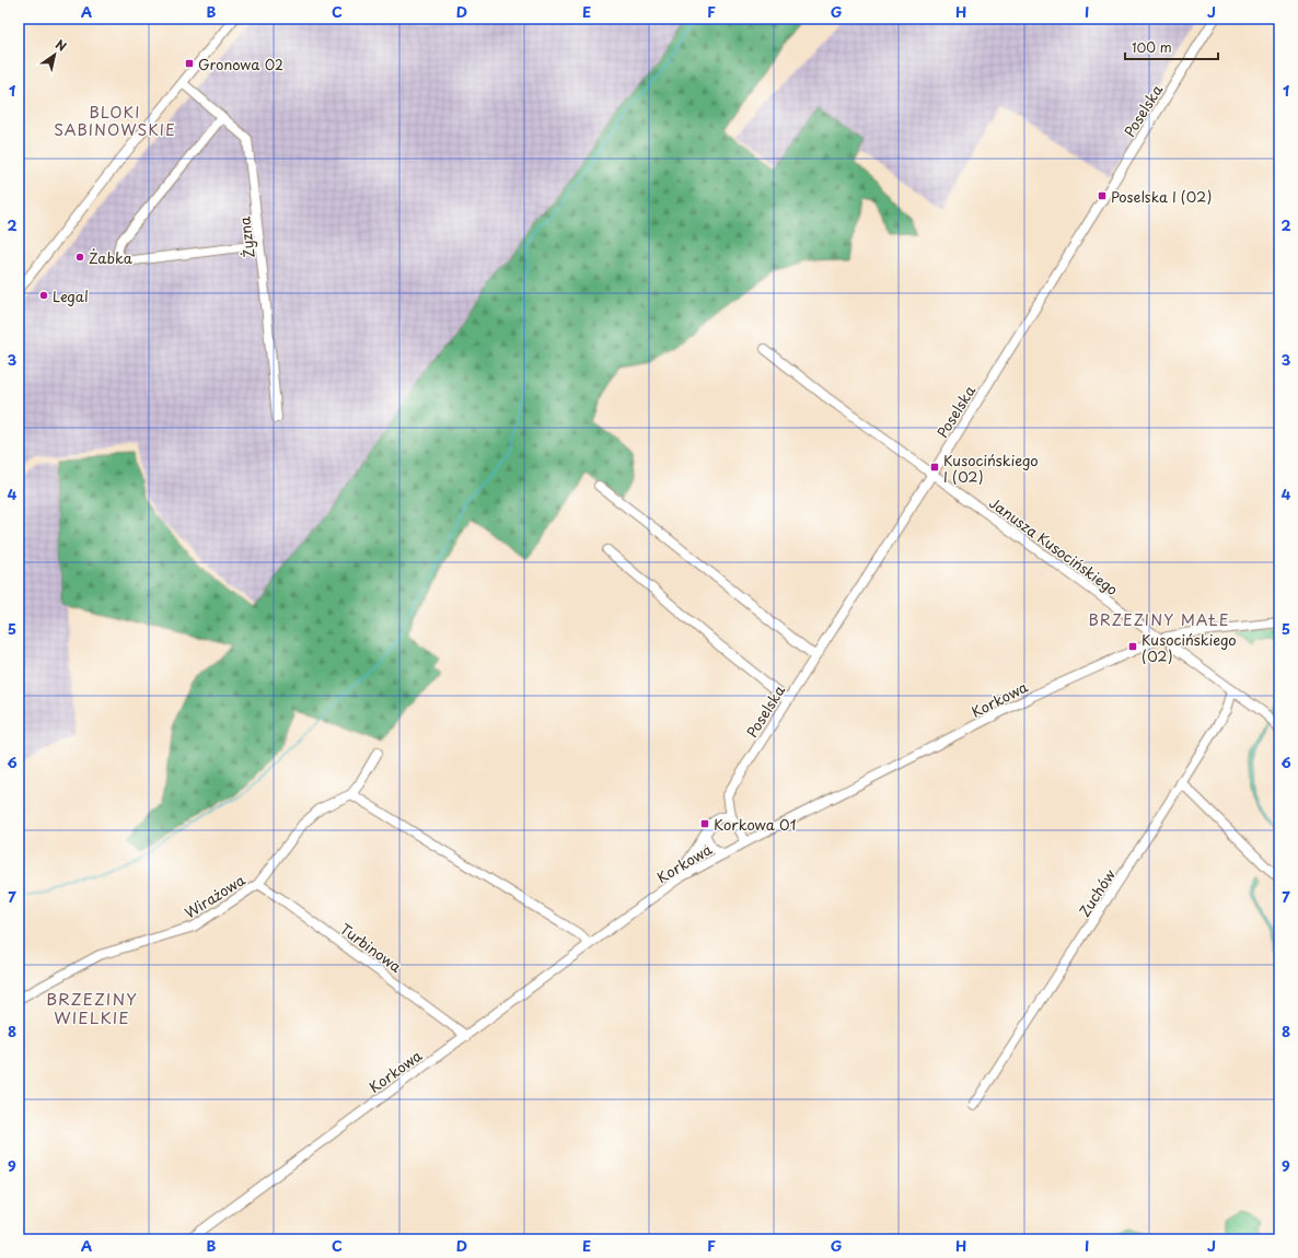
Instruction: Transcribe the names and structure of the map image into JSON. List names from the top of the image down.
{
  "streets": {
    "street": [
      "Poselska",
      "Żyzna",
      "Janusza Kusocińskiego",
      "Korkowa",
      "Zuchów",
      "Wirażowa",
      "Turbinowa"
    ]
  },
  "crossings": [
    ["Poselska", "Janusza Kusocińskiego"],
    ["Poselska", "Korkowa"],
    ["Janusza Kusocińskiego", "Korkowa"],
    ["Janusza Kusocińskiego", "Zuchów"],
    ["Korkowa", "Turbinowa"],
    ["Wirażowa", "Turbinowa"]
  ],
  "districts": ["BLOKI SABINOWSKIE", "BRZEZINY MAŁE", "BRZEZINY WIELKIE"],
  "places": {
    "transit": [
      "Gronowa 02",
      "Poselska I (02)",
      "Kusocińskiego I (02)",
      "Kusocińskiego (02)",
      "Korkowa 01"
    ],
    "other": ["Żabka", "Legal"]
  },
  "scale_bar": "100 m",
  "north": "top right",
  "grid": {
    "columns": [
      "A",
      "B",
      "C",
      "D",
      "E",
      "F",
      "G",
      "H",
      "I",
      "J"
    ],
    "rows": [
      "1",
      "2",
      "3",
      "4",
      "5",
      "6",
      "7",
      "8",
      "9"
    ]
  }
}
